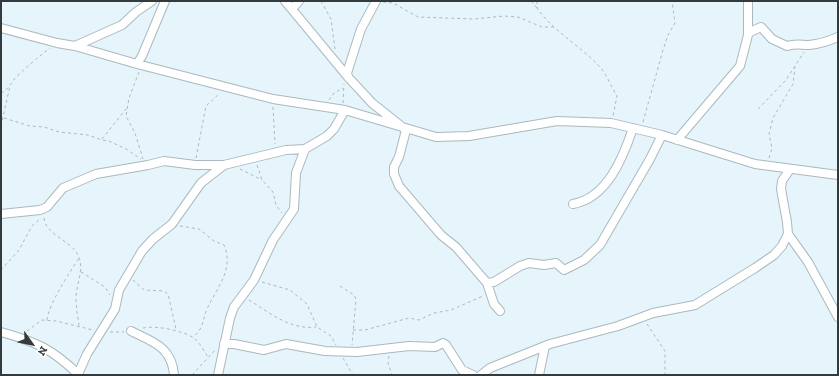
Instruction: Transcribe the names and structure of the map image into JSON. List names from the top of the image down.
{
  "north": "bottom right"
}
